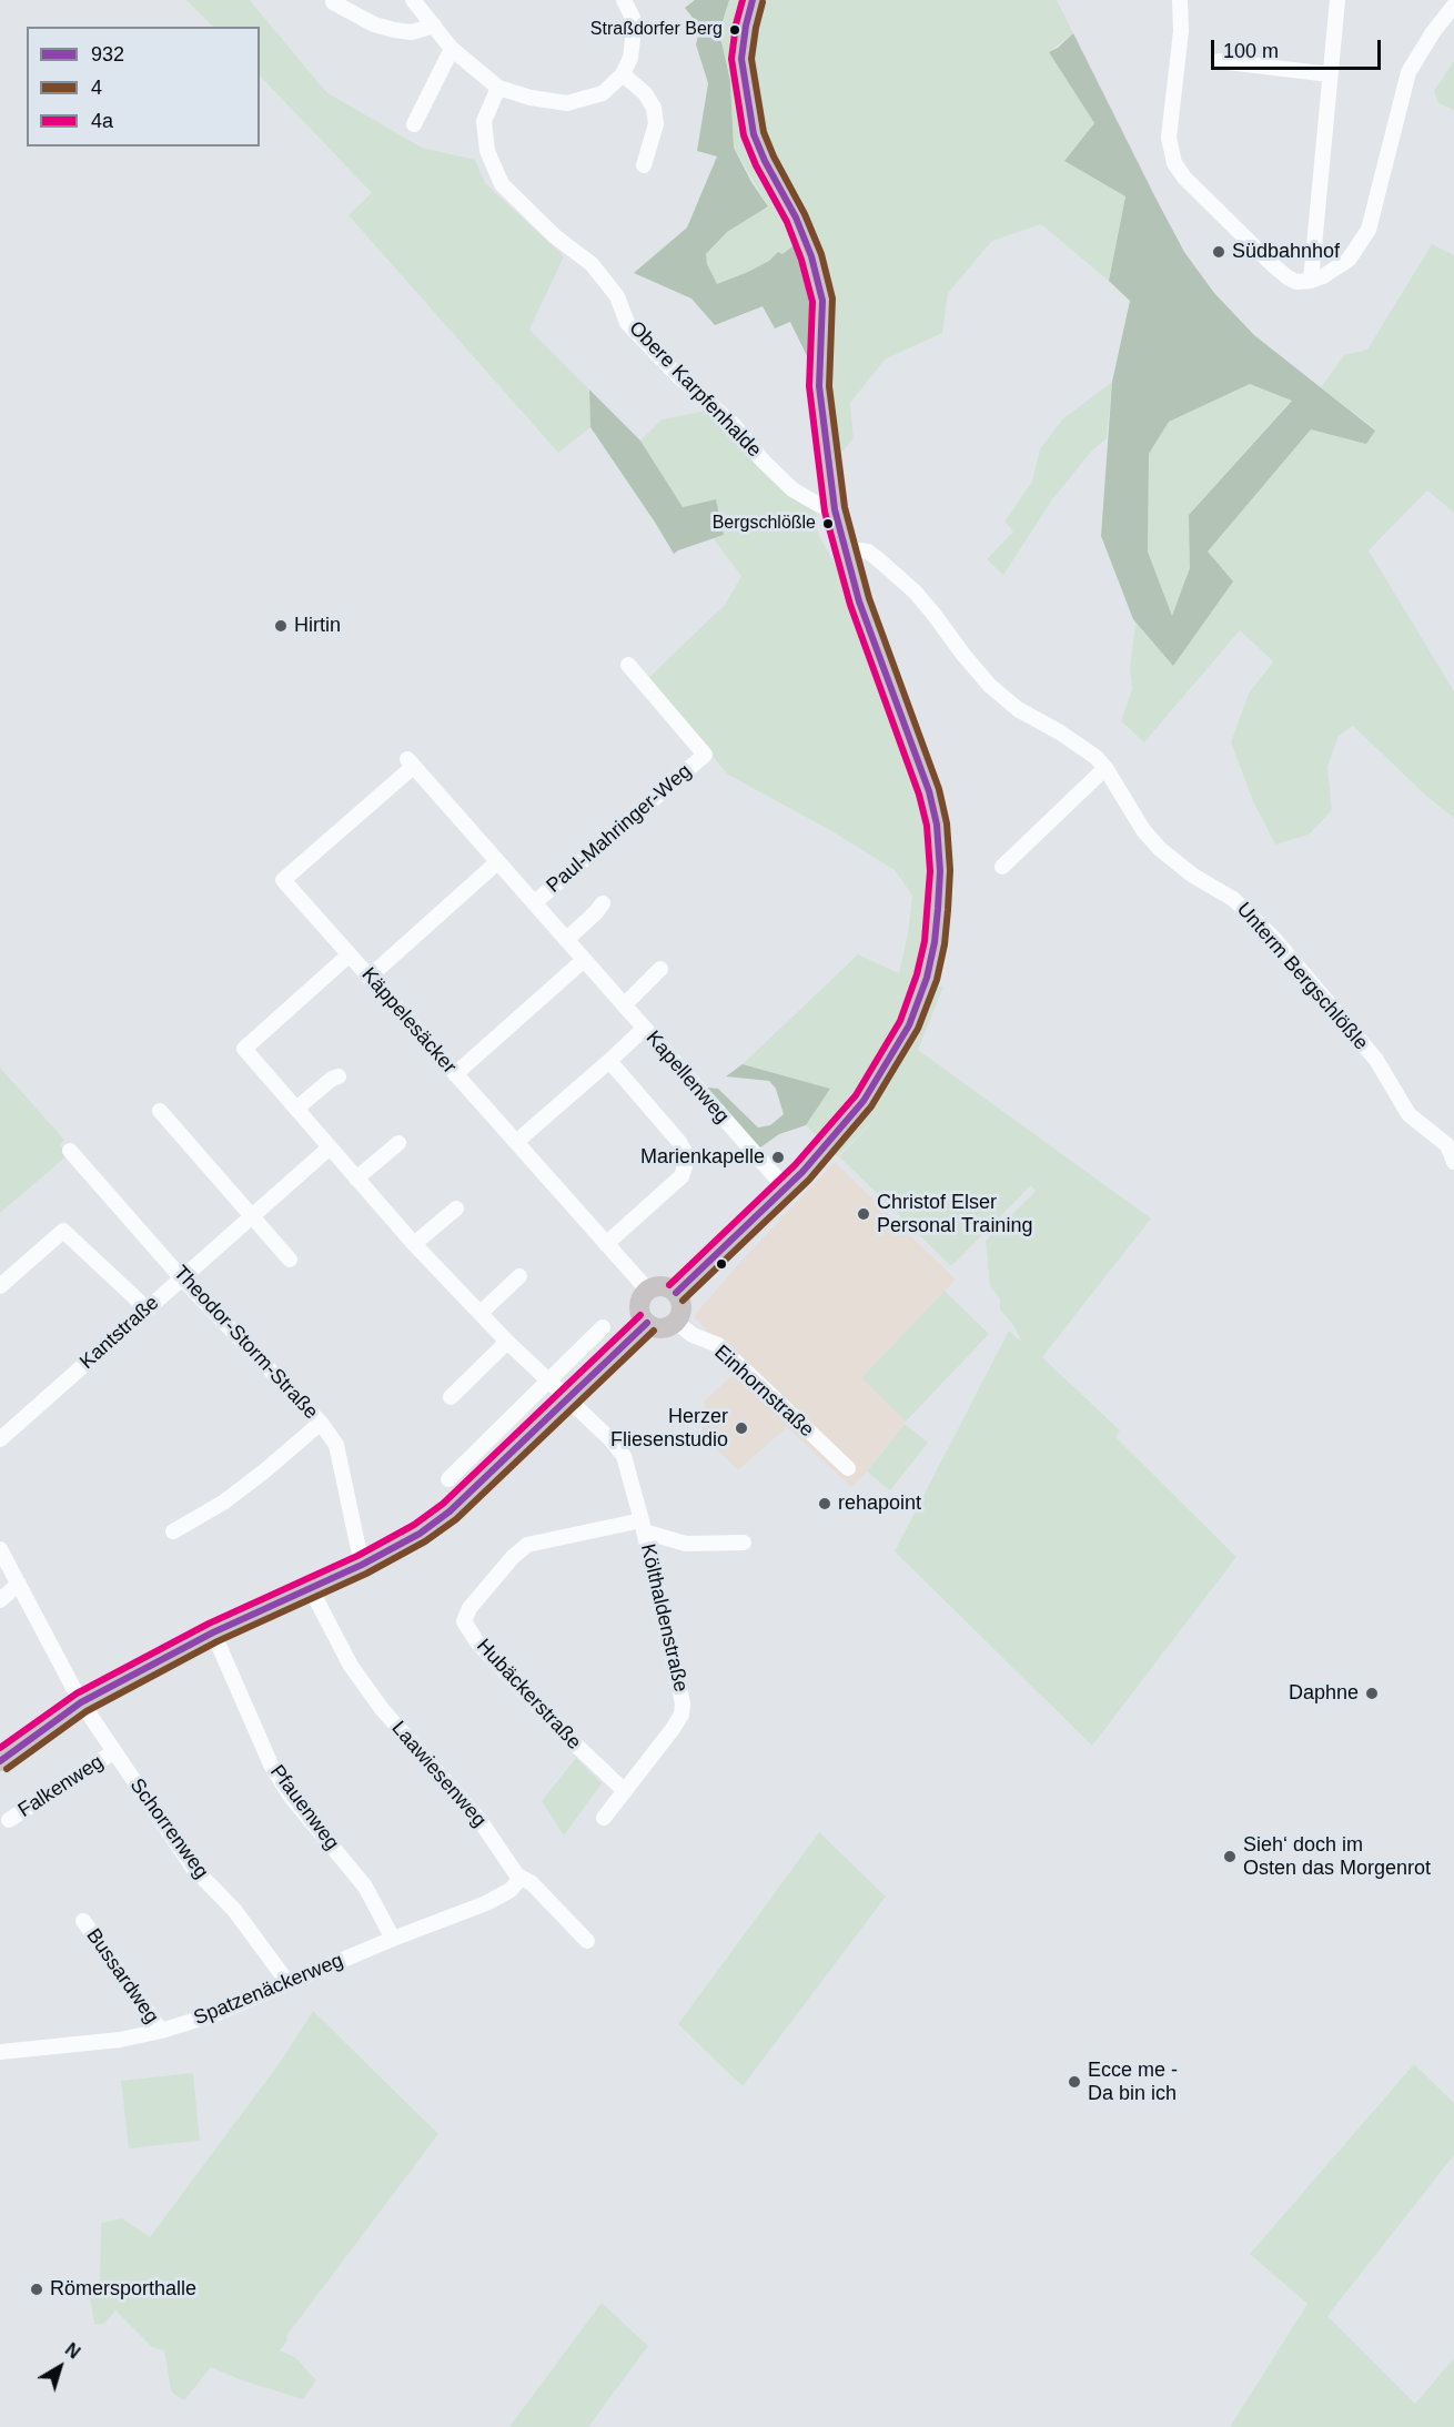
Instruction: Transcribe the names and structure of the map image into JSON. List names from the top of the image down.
{
  "streets": {
    "street": [
      "Obere Karpfenhalde",
      "Paul-Mahringer-Weg",
      "Unterm Bergschlößle",
      "Käppelesäcker",
      "Kapellenweg",
      "Kantstraße",
      "Theodor-Storm-Straße",
      "Einhornstraße",
      "Költhaldenstraße",
      "Hubäckerstraße",
      "Laawiesenweg",
      "Falkenweg",
      "Pfauenweg",
      "Schorrenweg",
      "Bussardweg",
      "Spatzenäckerweg"
    ]
  },
  "crossings": [
    ["Paul-Mahringer-Weg", "Kapellenweg"],
    ["Käppelesäcker", "Kapellenweg"],
    ["Käppelesäcker", "Einhornstraße"],
    ["Käppelesäcker", "Költhaldenstraße"],
    ["Kantstraße", "Theodor-Storm-Straße"],
    ["Kantstraße", "Költhaldenstraße"],
    ["Költhaldenstraße", "Hubäckerstraße"],
    ["Laawiesenweg", "Spatzenäckerweg"],
    ["Falkenweg", "Schorrenweg"],
    ["Pfauenweg", "Spatzenäckerweg"],
    ["Schorrenweg", "Spatzenäckerweg"],
    ["Bussardweg", "Spatzenäckerweg"]
  ],
  "places": [
    "Straßdorfer Berg",
    "Südbahnhof",
    "Bergschlößle",
    "Hirtin",
    "Marienkapelle",
    "Christof Elser Personal Training",
    "Herzer Fliesenstudio",
    "rehapoint",
    "Daphne",
    "Sieh‘ doch im Osten das Morgenrot",
    "Ecce me - Da bin ich",
    "Römersporthalle"
  ],
  "lines": ["transit line 932", "transit line 4a", "transit line 4"],
  "legend": ["932", "4", "4a"],
  "scale_bar": "100 m",
  "north": "top right"
}
